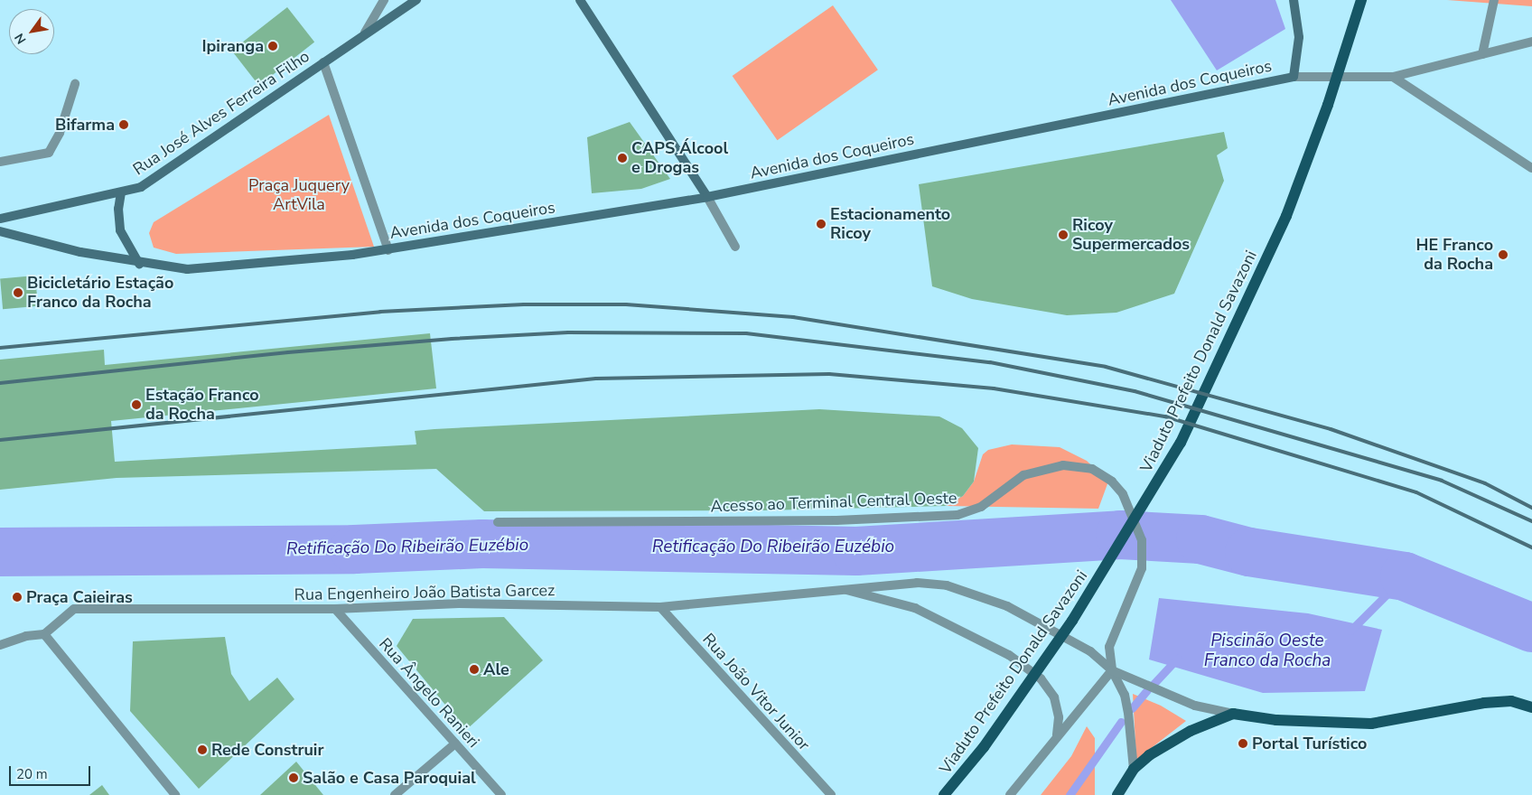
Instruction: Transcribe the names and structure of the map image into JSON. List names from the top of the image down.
{
  "streets": {
    "main road": ["Avenida dos Coqueiros", "Rua José Alves Ferreira Filho", "Viaduto Prefeito Donald Savazoni"],
    "street": [
      "Acesso ao Terminal Central Oeste",
      "Rua Engenheiro João Batista Garcez",
      "Rua João Vitor Junior",
      "Rua Ângelo Ranieri"
    ]
  },
  "crossings": [
    ["Acesso ao Terminal Central Oeste", "Rua Engenheiro João Batista Garcez"],
    ["Rua Engenheiro João Batista Garcez", "Rua João Vitor Junior"],
    ["Rua Engenheiro João Batista Garcez", "Rua Ângelo Ranieri"]
  ],
  "water": ["Retificação Do Ribeirão Euzébio", "Piscinão Oeste Franco da Rocha"],
  "parks": ["Praça Juquery ArtVila"],
  "places": [
    "Ipiranga",
    "Bifarma",
    "CAPS Álcool e Drogas",
    "Estacionamento Ricoy",
    "Ricoy Supermercados",
    "HE Franco da Rocha",
    "Bicicletário Estação Franco da Rocha",
    "Estação Franco da Rocha",
    "Praça Caieiras",
    "Ale",
    "Portal Turístico",
    "Rede Construir",
    "Salão e Casa Paroquial"
  ],
  "scale_bar": "20 m",
  "north": "bottom left"
}
